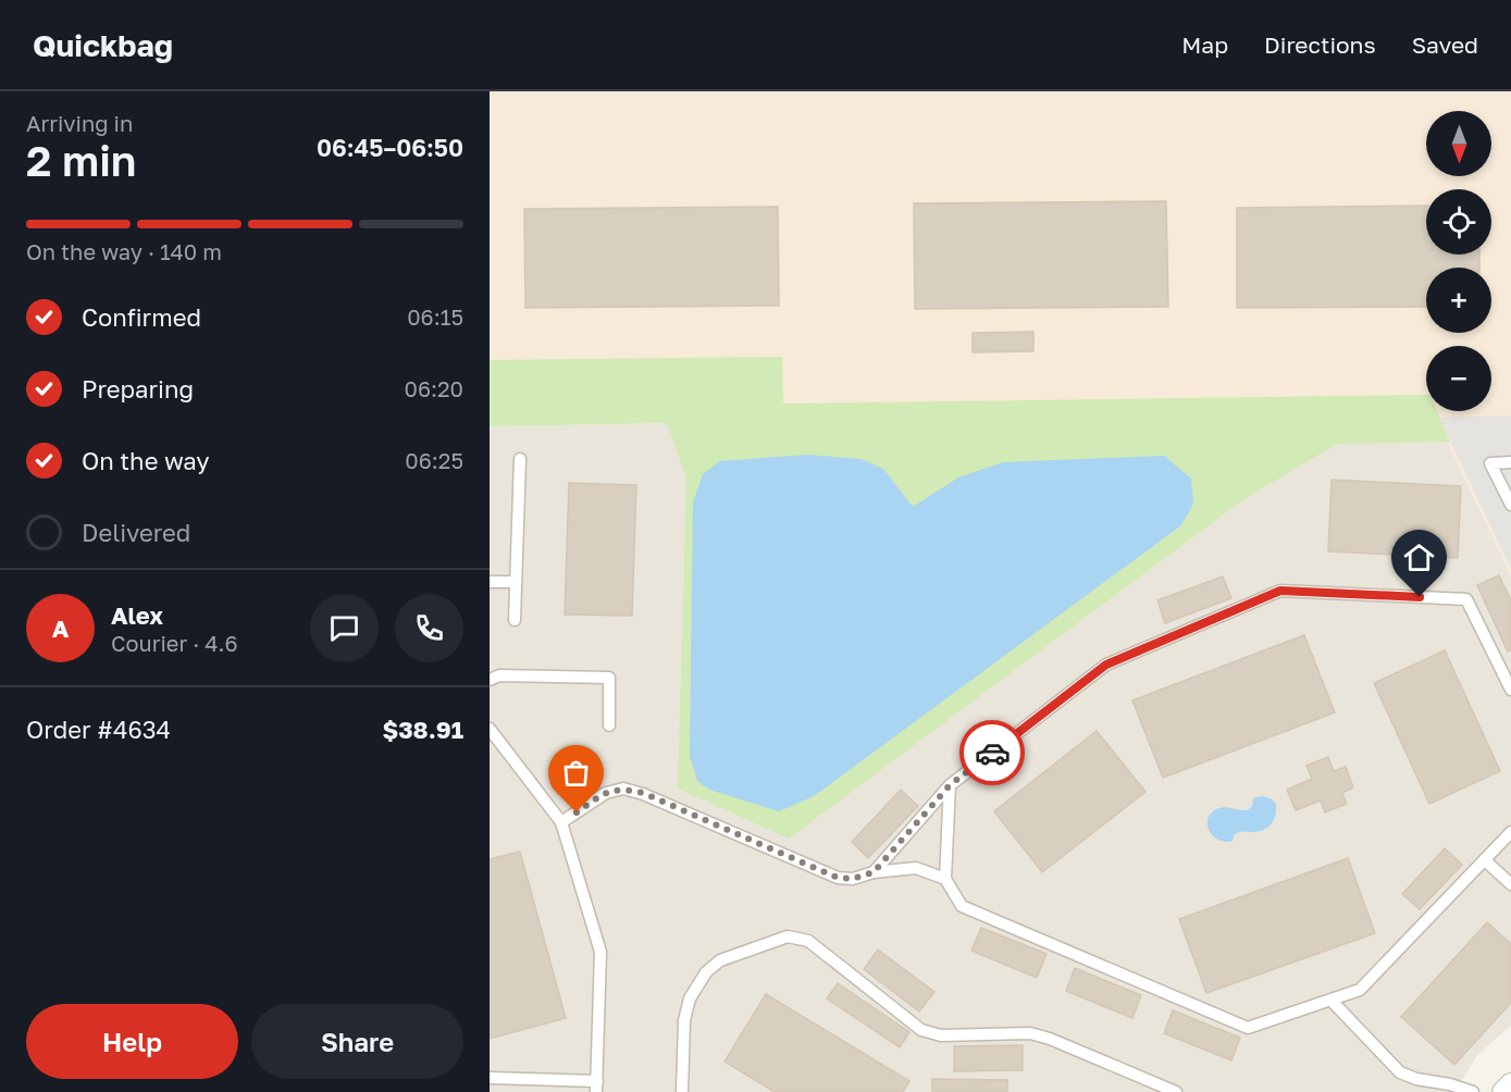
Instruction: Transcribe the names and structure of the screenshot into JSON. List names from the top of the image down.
{
  "north": "bottom",
  "page": {
    "header": "Quickbag",
    "nav": ["Map", "Directions", "Saved"],
    "heading": ["2 min", "Arriving in", "06:45–06:50"],
    "panel": [
      "Alex",
      "Courier · 4.6",
      "Order #4634",
      "$38.91"
    ],
    "map_buttons": ["+", "−"],
    "bar": "On the way · 140 m",
    "list": [
      ["Confirmed", "06:15"],
      ["Preparing", "06:20"],
      ["On the way", "06:25"],
      "Delivered"
    ],
    "round": "A",
    "buttons": ["Help", "Share"]
  }
}
